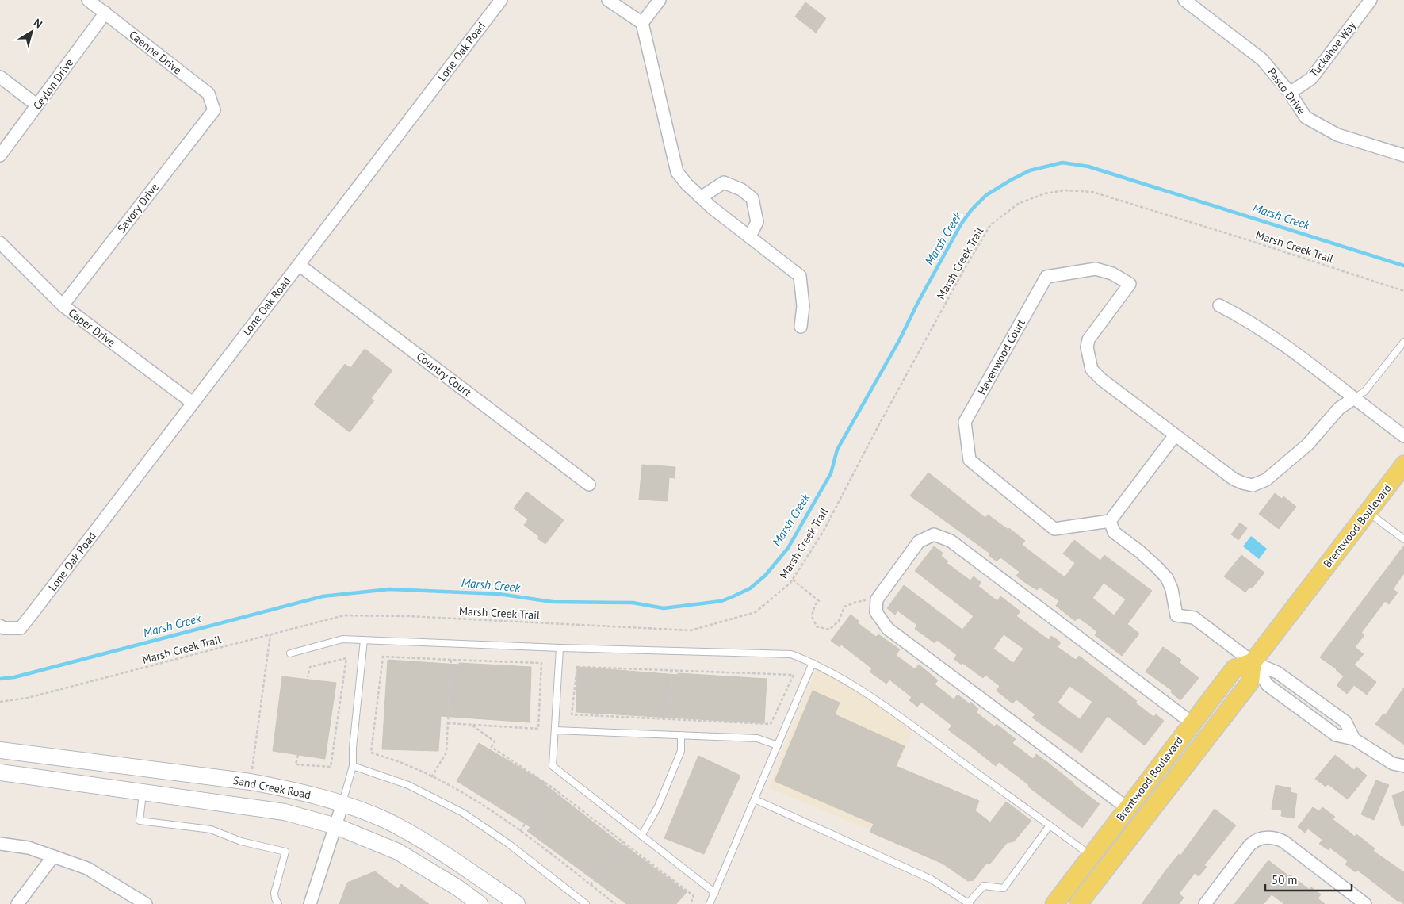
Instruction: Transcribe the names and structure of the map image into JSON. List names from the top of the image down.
{
  "streets": {
    "main road": ["Brentwood Boulevard", "Sand Creek Road"],
    "street": [
      "Tuckahoe Way",
      "Lone Oak Road",
      "Caenne Drive",
      "Ceylon Drive",
      "Pasco Drive",
      "Savory Drive",
      "Caper Drive",
      "Havenwood Court",
      "Country Court"
    ],
    "path": ["Marsh Creek Trail"]
  },
  "crossings": [
    ["Tuckahoe Way", "Pasco Drive"],
    ["Lone Oak Road", "Caper Drive"],
    ["Lone Oak Road", "Country Court"],
    ["Caenne Drive", "Ceylon Drive"],
    ["Caenne Drive", "Savory Drive"],
    ["Savory Drive", "Caper Drive"]
  ],
  "water": ["Marsh Creek"],
  "scale_bar": "50 m",
  "north": "top right"
}
